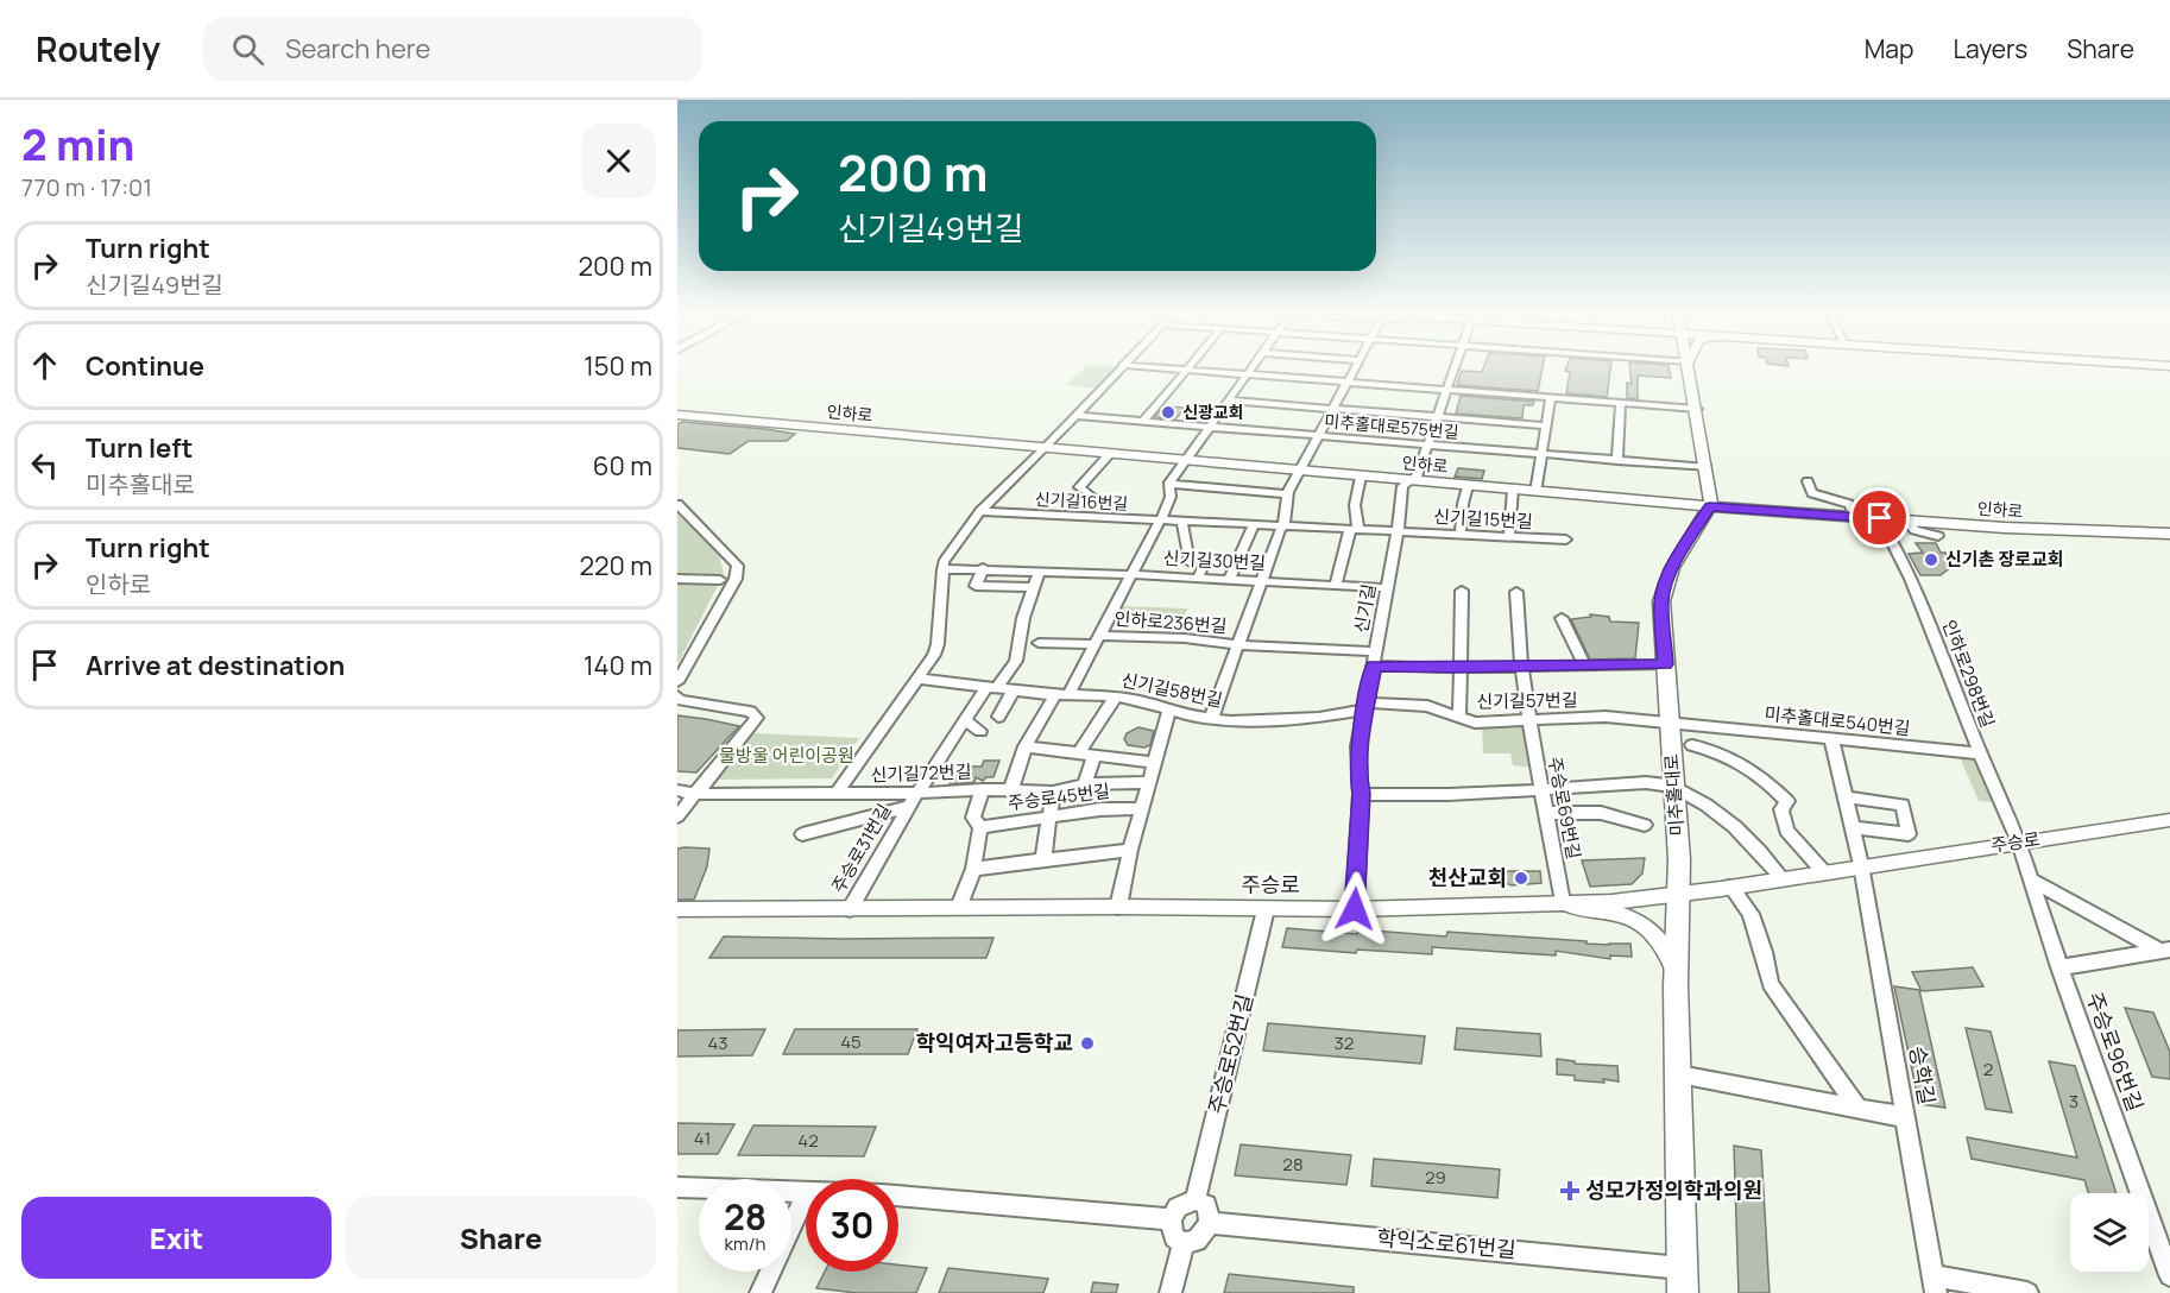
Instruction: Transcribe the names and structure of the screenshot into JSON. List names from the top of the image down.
{
  "streets": {
    "main road": ["인하로", "미추홀대로"],
    "street": [
      "미추홀대로575번길",
      "신기길16번길",
      "신기길15번길",
      "신기길30번길",
      "신기길",
      "인하로236번길",
      "인하로298번길",
      "신기길58번길",
      "신기길57번길",
      "미추홀대로540번길",
      "신기길72번길",
      "주승로45번길",
      "주승로69번길",
      "주승로",
      "주승로31번길",
      "주승로96번길",
      "주승로52번길",
      "승학길",
      "학익소로61번길"
    ]
  },
  "crossings": [
    ["인하로", "신기길"],
    ["인하로", "인하로236번길"],
    ["인하로", "인하로298번길"],
    ["인하로", "미추홀대로"],
    ["미추홀대로575번길", "인하로236번길"],
    ["신기길16번길", "신기길15번길"],
    ["신기길16번길", "신기길"],
    ["신기길16번길", "인하로236번길"],
    ["신기길15번길", "신기길"],
    ["신기길30번길", "신기길"],
    ["신기길30번길", "인하로236번길"],
    ["신기길", "인하로236번길"],
    ["신기길", "신기길58번길"],
    ["신기길", "신기길57번길"],
    ["신기길", "주승로"],
    ["인하로236번길", "신기길58번길"],
    ["인하로298번길", "미추홀대로540번길"],
    ["인하로298번길", "주승로"],
    ["인하로298번길", "주승로96번길"],
    ["신기길58번길", "신기길57번길"],
    ["신기길58번길", "주승로31번길"],
    ["신기길57번길", "미추홀대로540번길"],
    ["신기길57번길", "미추홀대로"],
    ["신기길57번길", "주승로69번길"],
    ["미추홀대로540번길", "미추홀대로"],
    ["신기길72번길", "주승로31번길"],
    ["미추홀대로", "주승로"],
    ["미추홀대로", "학익소로61번길"],
    ["주승로69번길", "주승로"],
    ["주승로", "주승로31번길"],
    ["주승로", "주승로96번길"],
    ["주승로", "주승로52번길"],
    ["주승로", "승학길"],
    ["주승로52번길", "학익소로61번길"]
  ],
  "parks": ["물방울 어린이공원"],
  "places": {
    "other": [
      "신광교회",
      "신기촌 장로교회",
      "천산교회",
      "학익여자고등학교"
    ],
    "health": ["성모가정의학과의원"]
  },
  "house_numbers": [
    "45",
    "43",
    "32",
    "2",
    "3",
    "41",
    "42",
    "28",
    "29"
  ],
  "page": {
    "header": "Routely",
    "search": "Search here",
    "nav": ["Map", "Layers", "Share"],
    "heading": ["2 min", "770 m · 17:01"],
    "turn": ["200 m", "신기길49번길"],
    "list": [
      {
        "name": "Turn right",
        "note": "신기길49번길",
        "value": "200 m"
      },
      {
        "name": "Continue",
        "value": "150 m"
      },
      {
        "name": "Turn left",
        "note": "미추홀대로",
        "value": "60 m"
      },
      {
        "name": "Turn right",
        "note": "인하로",
        "value": "220 m"
      },
      {
        "name": "Arrive at destination",
        "value": "140 m"
      }
    ],
    "speed": "28 km/h",
    "limit": "30",
    "buttons": ["Exit", "Share"]
  }
}
